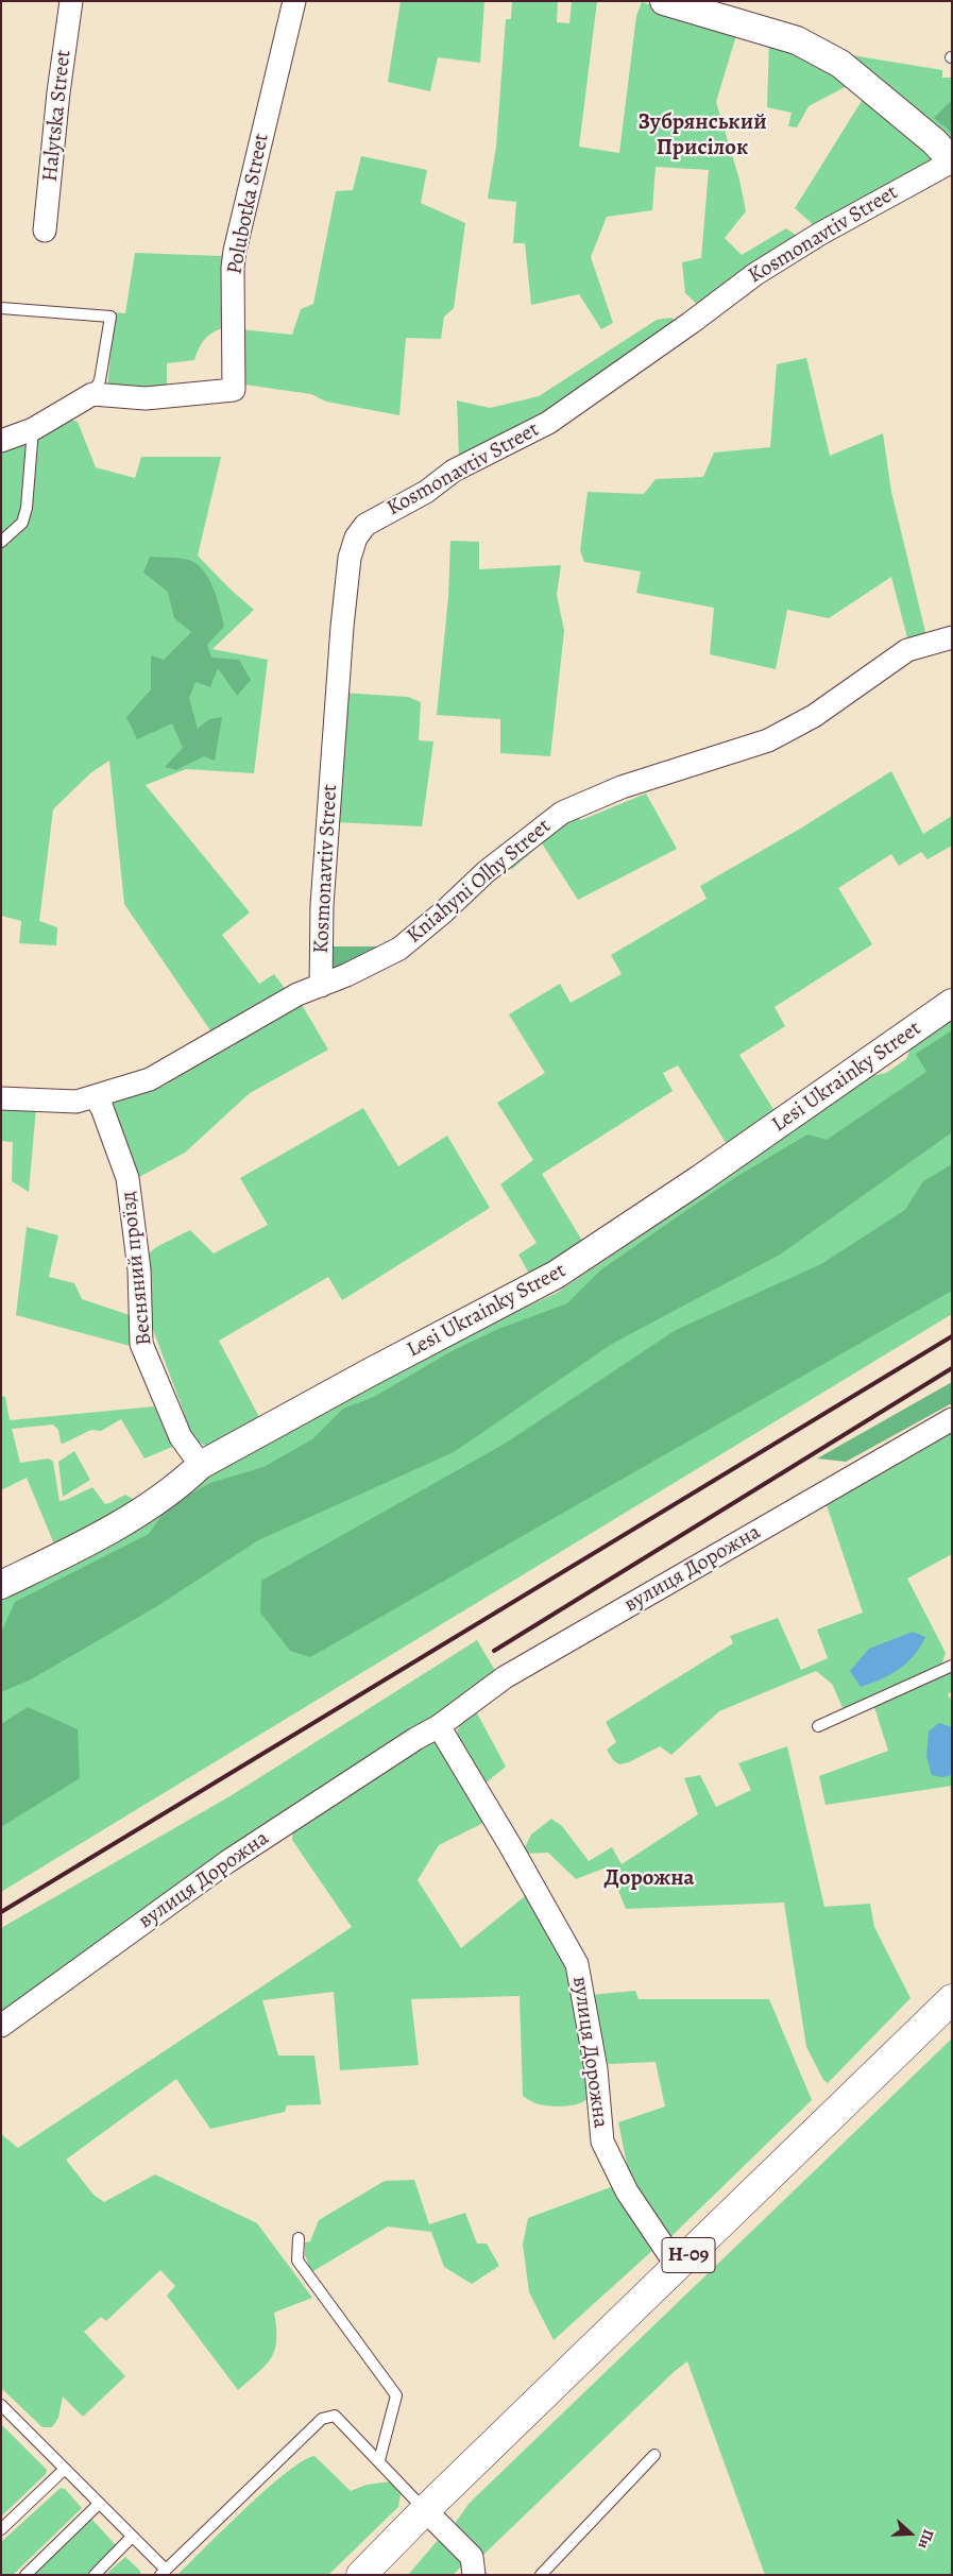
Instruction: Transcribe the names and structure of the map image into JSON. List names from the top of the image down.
{
  "streets": {
    "main road": ["Н-09"],
    "street": [
      "Halytska Street",
      "Polubotka Street",
      "Kosmonavtiv Street",
      "Kniahyni Olhy Street",
      "Lesi Ukrainky Street",
      "Весняний проїзд",
      "вулиця Дорожна"
    ]
  },
  "crossings": [
    ["Kosmonavtiv Street", "Kniahyni Olhy Street"],
    ["Kniahyni Olhy Street", "Весняний проїзд"],
    ["Lesi Ukrainky Street", "Весняний проїзд"],
    ["вулиця Дорожна", "Н-09"]
  ],
  "districts": ["Зубрянський Присілок", "Дорожна"],
  "north": "right"
}
